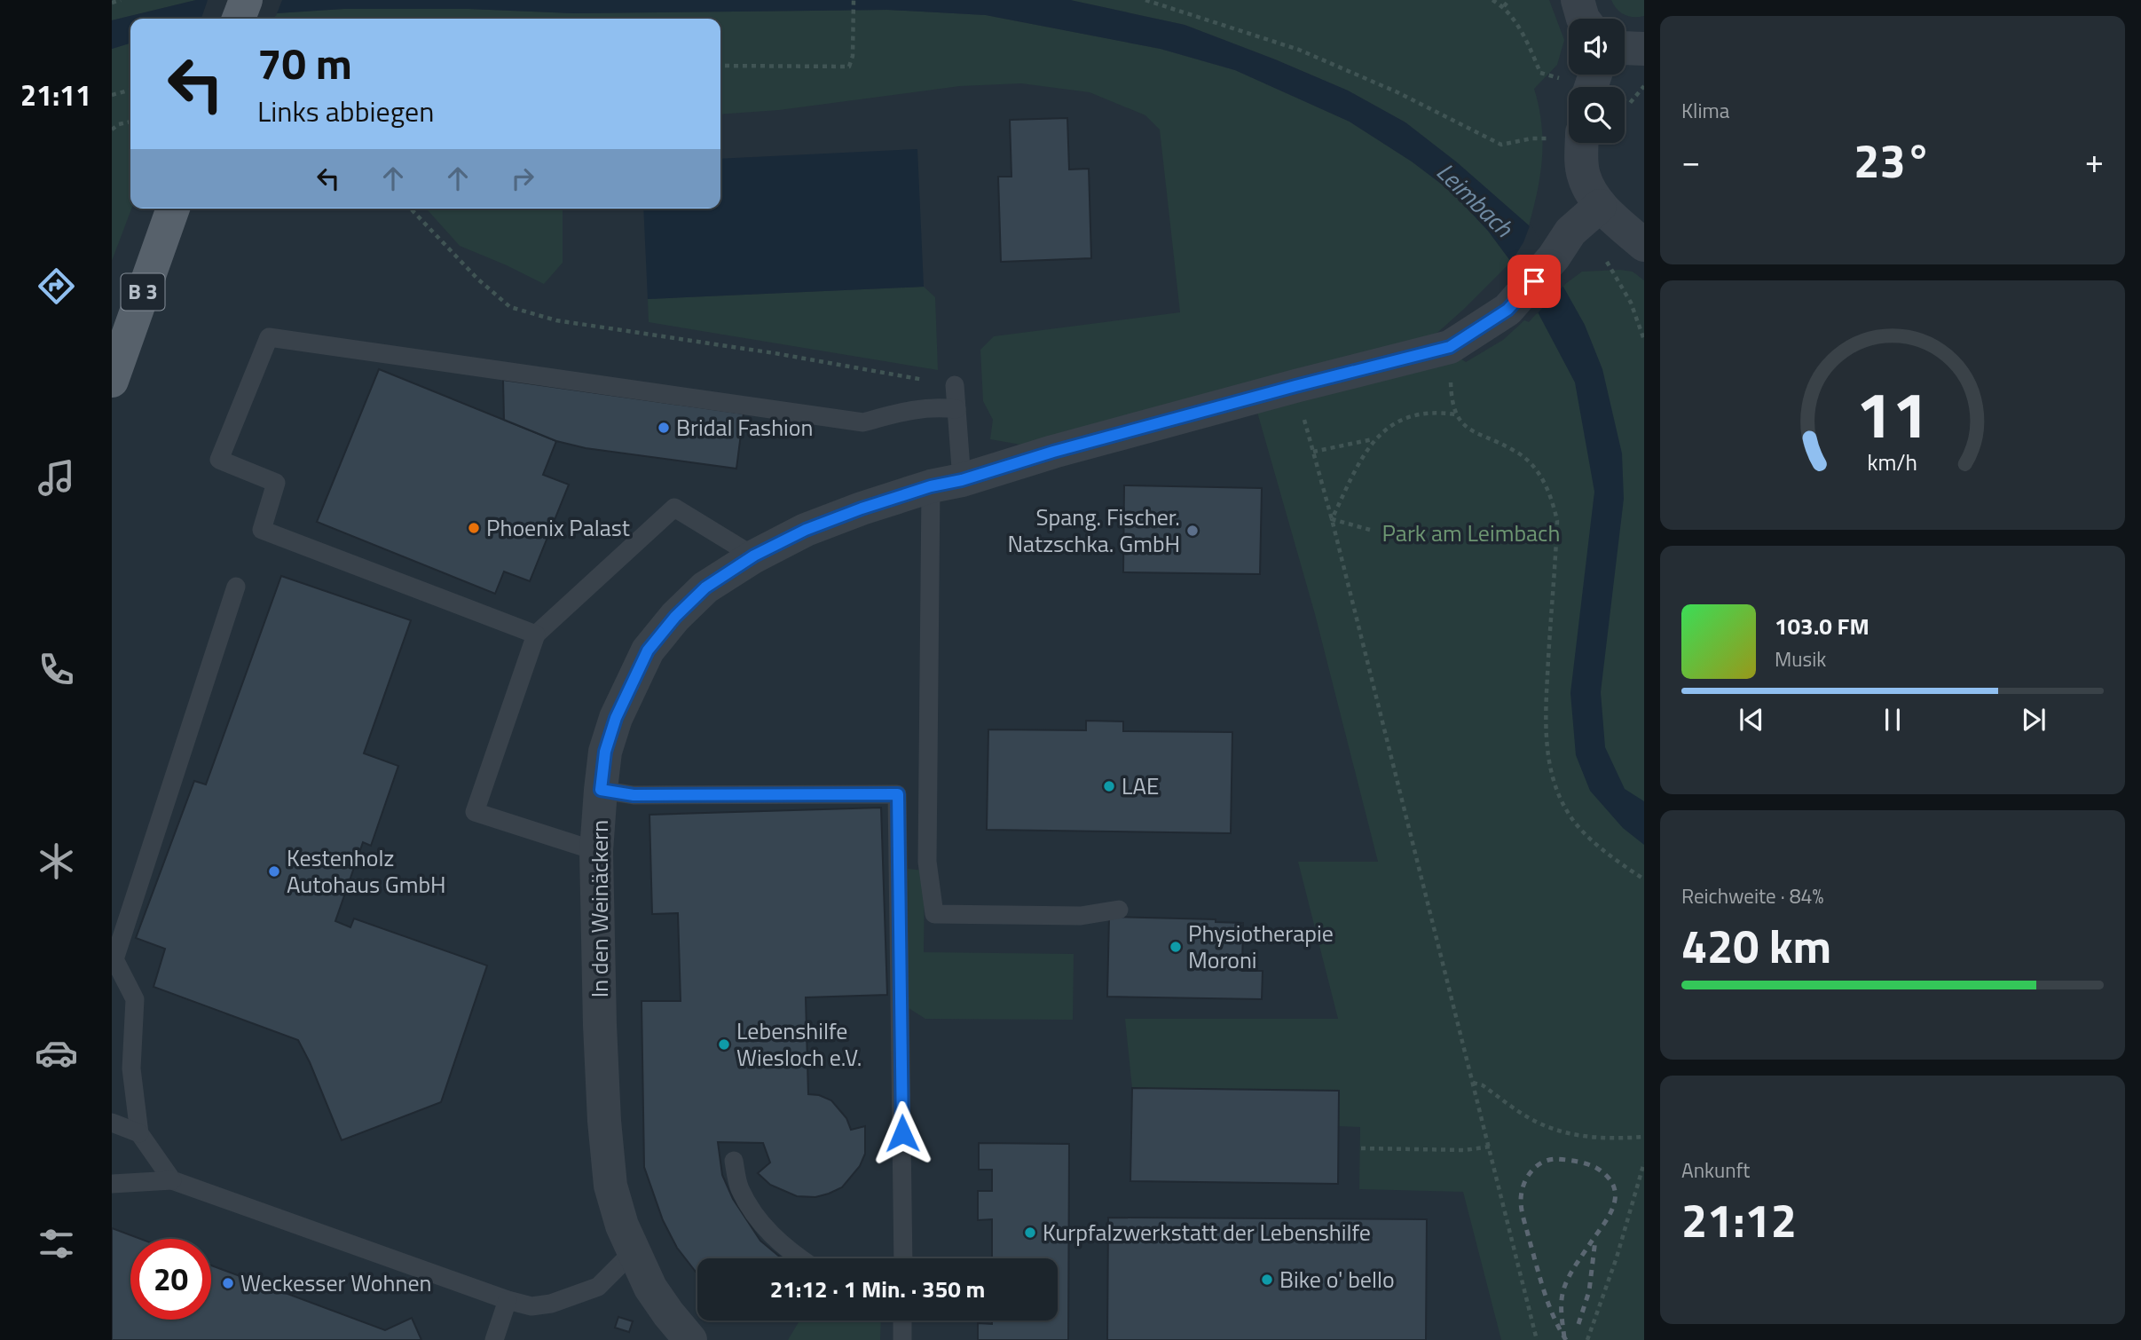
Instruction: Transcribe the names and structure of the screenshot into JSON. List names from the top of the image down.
{
  "streets": {
    "main road": ["B 3"],
    "street": ["In den Weinäckern"]
  },
  "water": ["Leimbach"],
  "parks": ["Park am Leimbach"],
  "places": [
    "Bridal Fashion",
    "Phoenix Palast",
    "Spang. Fischer. Natzschka. GmbH",
    "LAE",
    "Kestenholz Autohaus GmbH",
    "Physiotherapie Moroni",
    "Lebenshilfe Wiesloch e.V.",
    "Kurpfalzwerkstatt der Lebenshilfe",
    "Bike o' bello",
    "Weckesser Wohnen"
  ],
  "page": {
    "tabs": "21:11",
    "tile": [
      "Klima",
      ["Reichweite · 84%", "420 km"],
      ["Ankunft", "21:12"]
    ],
    "turn": ["70 m", "Links abbiegen"],
    "heat": ["−", "23°", "+"],
    "song": ["103.0 FM", "Musik"],
    "limit": "20",
    "trip": "21:12 · 1 Min. · 350 m",
    "gauge": ["11", "km/h"]
  }
}
